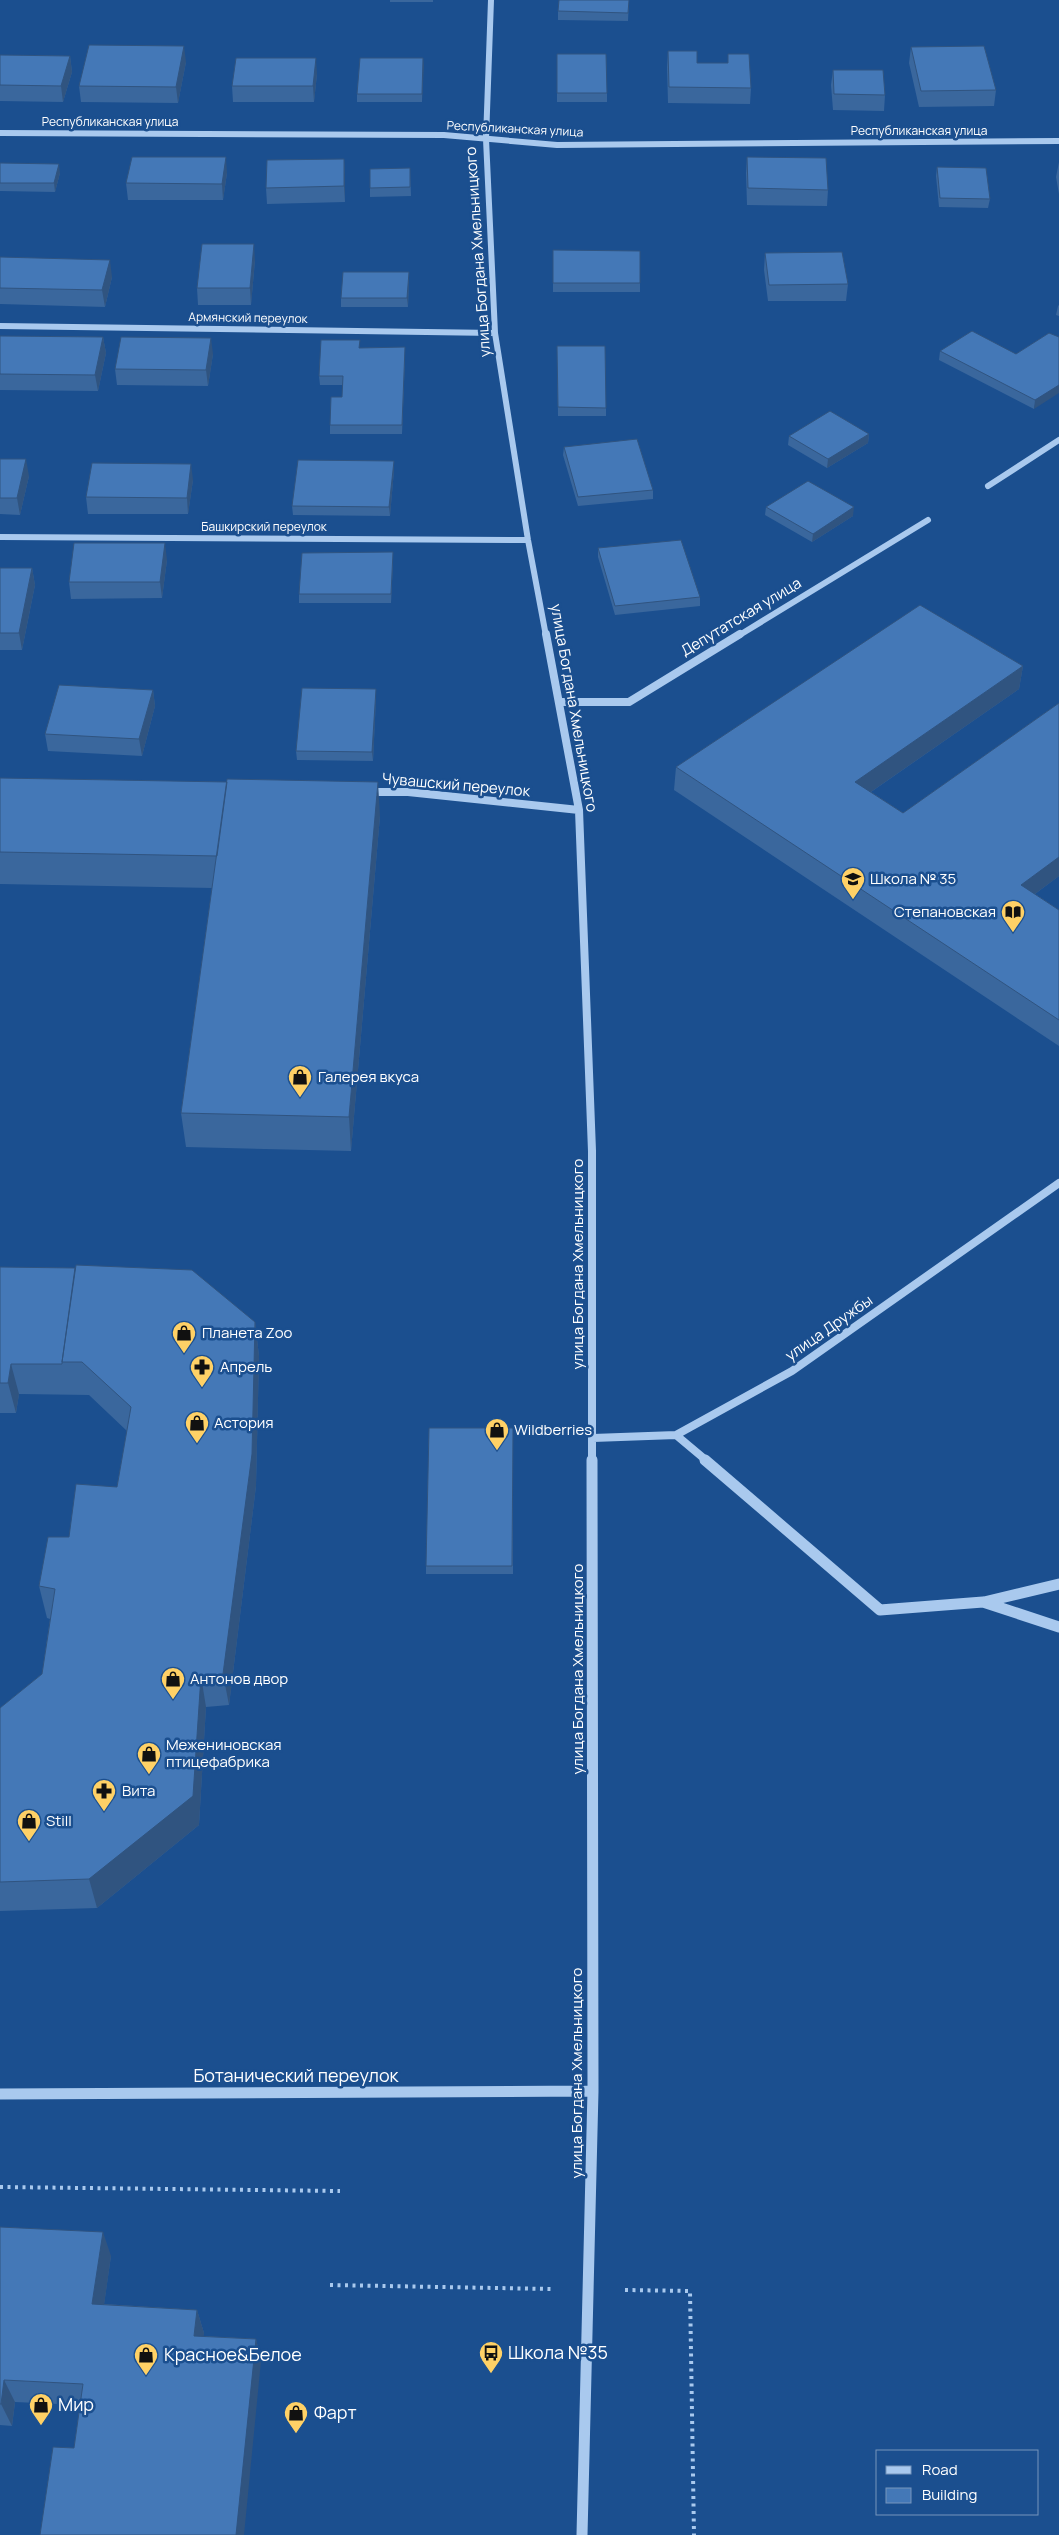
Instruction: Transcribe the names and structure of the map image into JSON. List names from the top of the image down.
{
  "streets": {
    "street": [
      "Республиканская улица",
      "улица Богдана Хмельницкого",
      "Армянский переулок",
      "Башкирский переулок",
      "Депутатская улица",
      "Чувашский переулок",
      "улица Дружбы",
      "Ботанический переулок"
    ]
  },
  "crossings": [
    ["Республиканская улица", "улица Богдана Хмельницкого"],
    ["улица Богдана Хмельницкого", "Армянский переулок"],
    ["улица Богдана Хмельницкого", "Башкирский переулок"],
    ["улица Богдана Хмельницкого", "Депутатская улица"],
    ["улица Богдана Хмельницкого", "Чувашский переулок"],
    ["улица Богдана Хмельницкого", "улица Дружбы"],
    ["улица Богдана Хмельницкого", "Ботанический переулок"]
  ],
  "places": {
    "school or university": ["Школа № 35"],
    "library": ["Степановская"],
    "shop": [
      "Галерея вкуса",
      "Планета Zoo",
      "Астория",
      "Wildberries",
      "Антонов двор",
      "Межениновская птицефабрика",
      "Still",
      "Красное&Белое",
      "Мир",
      "Фарт"
    ],
    "pharmacy": ["Апрель", "Вита"],
    "bus stop": ["Школа №35"]
  },
  "legend": ["Road", "Building"]
}
